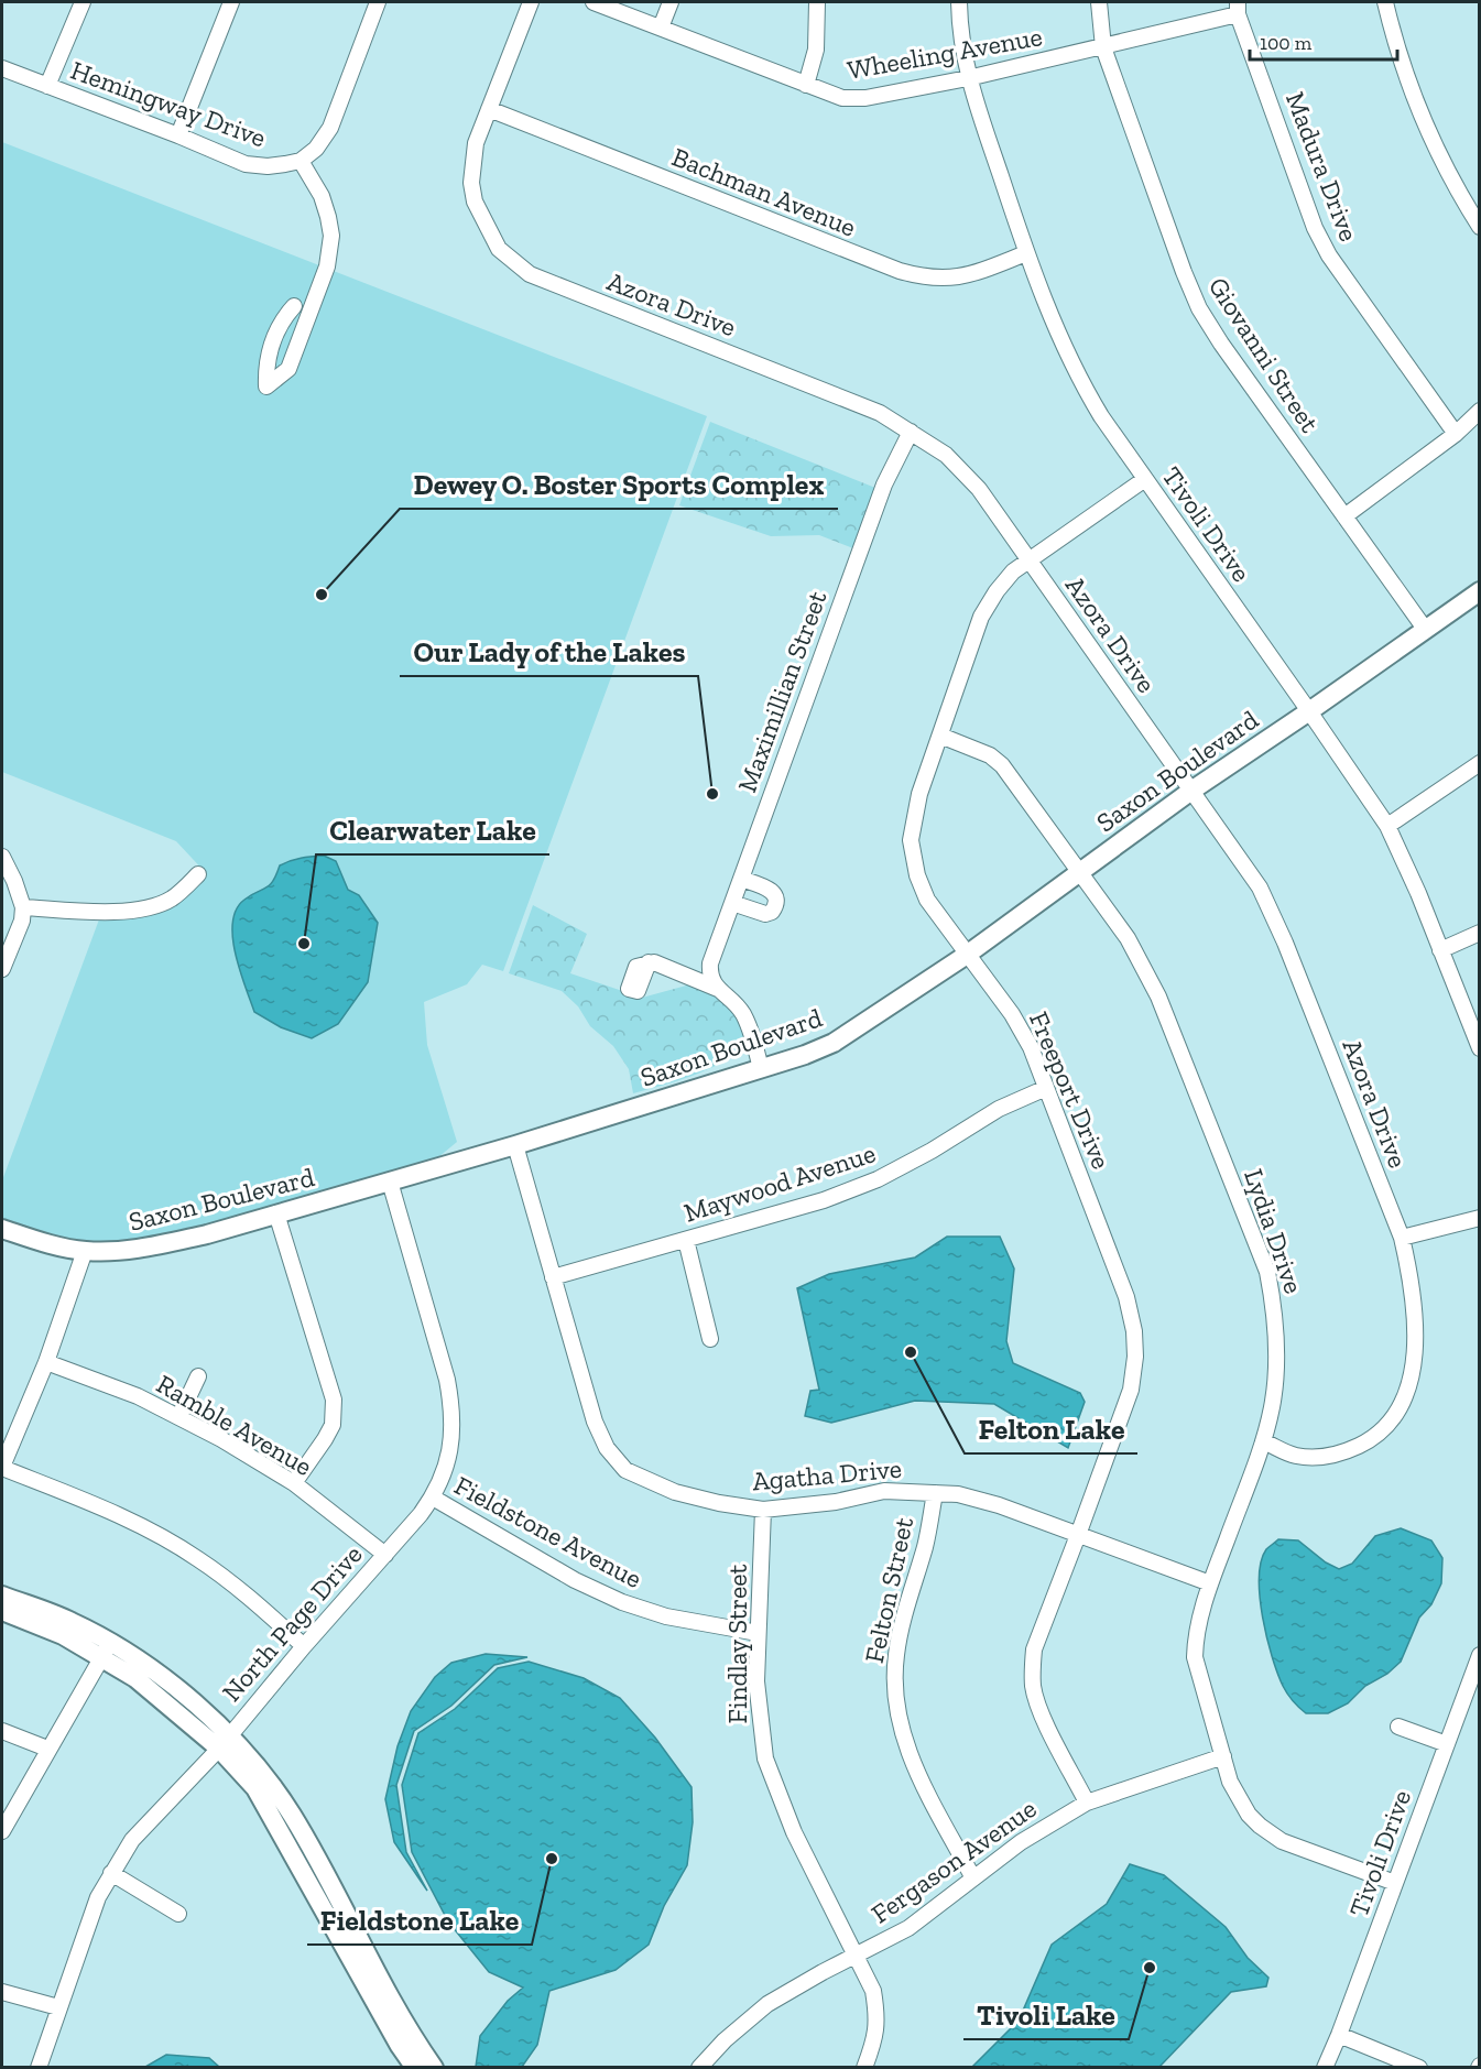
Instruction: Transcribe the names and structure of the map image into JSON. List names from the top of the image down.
{
  "streets": {
    "main road": ["Saxon Boulevard"],
    "street": [
      "Wheeling Avenue",
      "Hemingway Drive",
      "Madura Drive",
      "Bachman Avenue",
      "Azora Drive",
      "Giovanni Street",
      "Tivoli Drive",
      "Maximillian Street",
      "Freeport Drive",
      "Maywood Avenue",
      "Lydia Drive",
      "Ramble Avenue",
      "Agatha Drive",
      "Fieldstone Avenue",
      "Felton Street",
      "North Page Drive",
      "Findlay Street",
      "Fergason Avenue"
    ]
  },
  "crossings": [
    ["Wheeling Avenue", "Madura Drive"],
    ["Wheeling Avenue", "Giovanni Street"],
    ["Wheeling Avenue", "Tivoli Drive"],
    ["Bachman Avenue", "Azora Drive"],
    ["Bachman Avenue", "Tivoli Drive"],
    ["Azora Drive", "Maximillian Street"],
    ["Azora Drive", "Saxon Boulevard"],
    ["Azora Drive", "Freeport Drive"],
    ["Azora Drive", "Lydia Drive"],
    ["Giovanni Street", "Saxon Boulevard"],
    ["Tivoli Drive", "Saxon Boulevard"],
    ["Tivoli Drive", "Freeport Drive"],
    ["Tivoli Drive", "Lydia Drive"],
    ["Saxon Boulevard", "Freeport Drive"],
    ["Saxon Boulevard", "Lydia Drive"],
    ["Saxon Boulevard", "Agatha Drive"],
    ["Saxon Boulevard", "North Page Drive"],
    ["Freeport Drive", "Maywood Avenue"],
    ["Freeport Drive", "Lydia Drive"],
    ["Freeport Drive", "Agatha Drive"],
    ["Freeport Drive", "Fergason Avenue"],
    ["Maywood Avenue", "Agatha Drive"],
    ["Lydia Drive", "Agatha Drive"],
    ["Lydia Drive", "Fergason Avenue"],
    ["Ramble Avenue", "North Page Drive"],
    ["Agatha Drive", "Felton Street"],
    ["Agatha Drive", "Findlay Street"],
    ["Fieldstone Avenue", "North Page Drive"],
    ["Fieldstone Avenue", "Findlay Street"],
    ["Felton Street", "Fergason Avenue"],
    ["Findlay Street", "Fergason Avenue"]
  ],
  "places": [
    "Dewey O. Boster Sports Complex",
    "Our Lady of the Lakes",
    "Clearwater Lake",
    "Felton Lake",
    "Fieldstone Lake",
    "Tivoli Lake"
  ],
  "scale_bar": "100 m"
}
